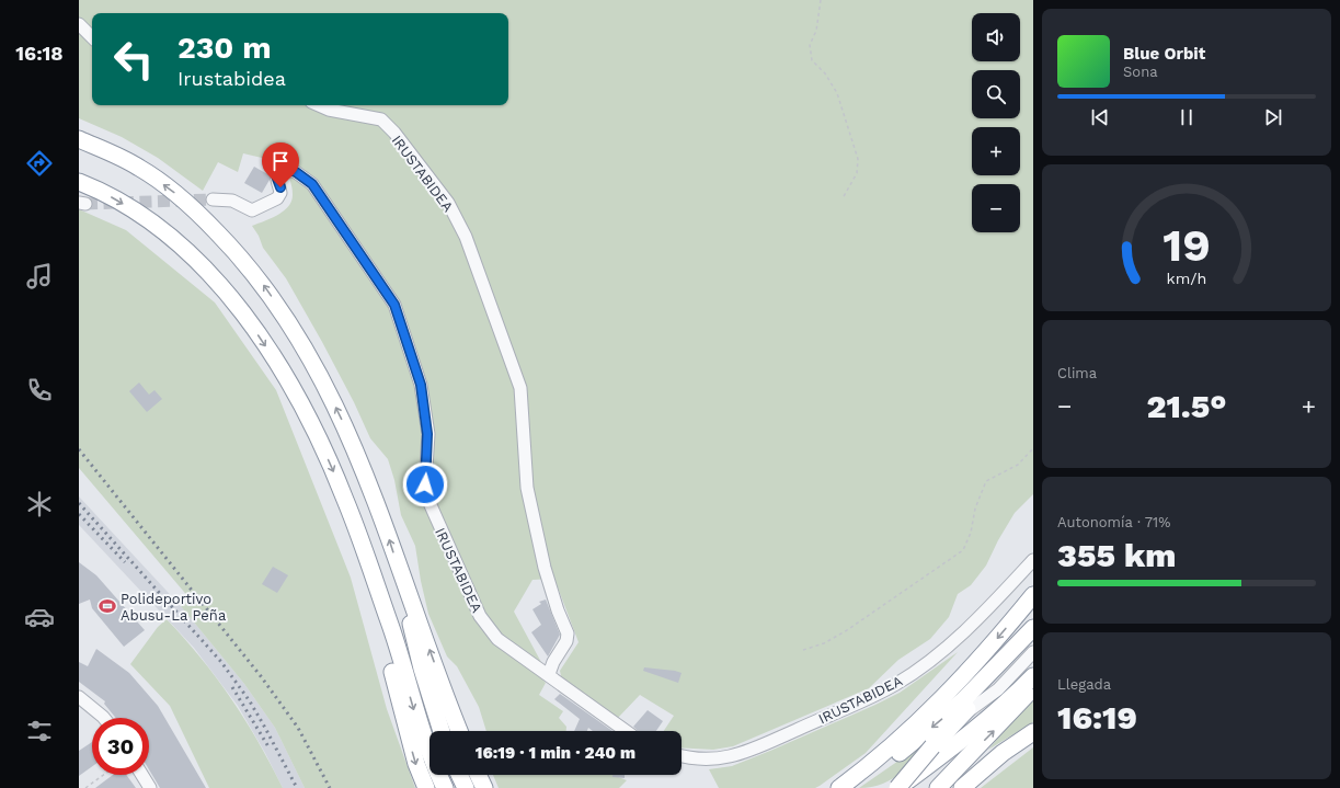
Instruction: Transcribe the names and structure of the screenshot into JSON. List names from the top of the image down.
{
  "streets": {
    "street": ["IRUSTABIDEA"]
  },
  "places": {
    "sports": ["Polideportivo Abusu-La Peña"]
  },
  "page": {
    "tabs": "16:18",
    "map_buttons": ["+", "−"],
    "turn": ["230 m", "Irustabidea"],
    "song": ["Blue Orbit", "Sona"],
    "tile": [
      "Clima",
      ["Autonomía · 71%", "355 km"],
      ["Llegada", "16:19"]
    ],
    "heat": ["−", "21.5°", "+"],
    "limit": "30",
    "trip": "16:19 · 1 min · 240 m",
    "gauge": ["19", "km/h"]
  }
}
